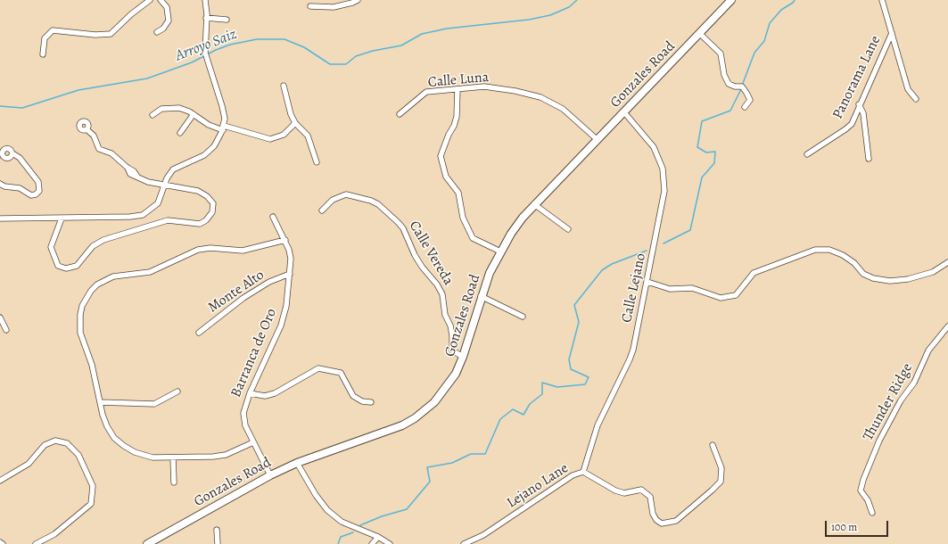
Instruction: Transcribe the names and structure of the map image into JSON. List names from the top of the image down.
{
  "streets": {
    "street": [
      "Gonzales Road",
      "Panorama Lane",
      "Calle Luna",
      "Calle Vereda",
      "Calle Lejano",
      "Monte Alto",
      "Barranca de Oro",
      "Thunder Ridge",
      "Lejano Lane"
    ]
  },
  "crossings": [
    ["Gonzales Road", "Calle Luna"],
    ["Gonzales Road", "Calle Vereda"],
    ["Gonzales Road", "Calle Lejano"],
    ["Gonzales Road", "Barranca de Oro"],
    ["Calle Lejano", "Lejano Lane"],
    ["Monte Alto", "Barranca de Oro"]
  ],
  "water": ["Arroyo Saiz"],
  "scale_bar": "100 m"
}
